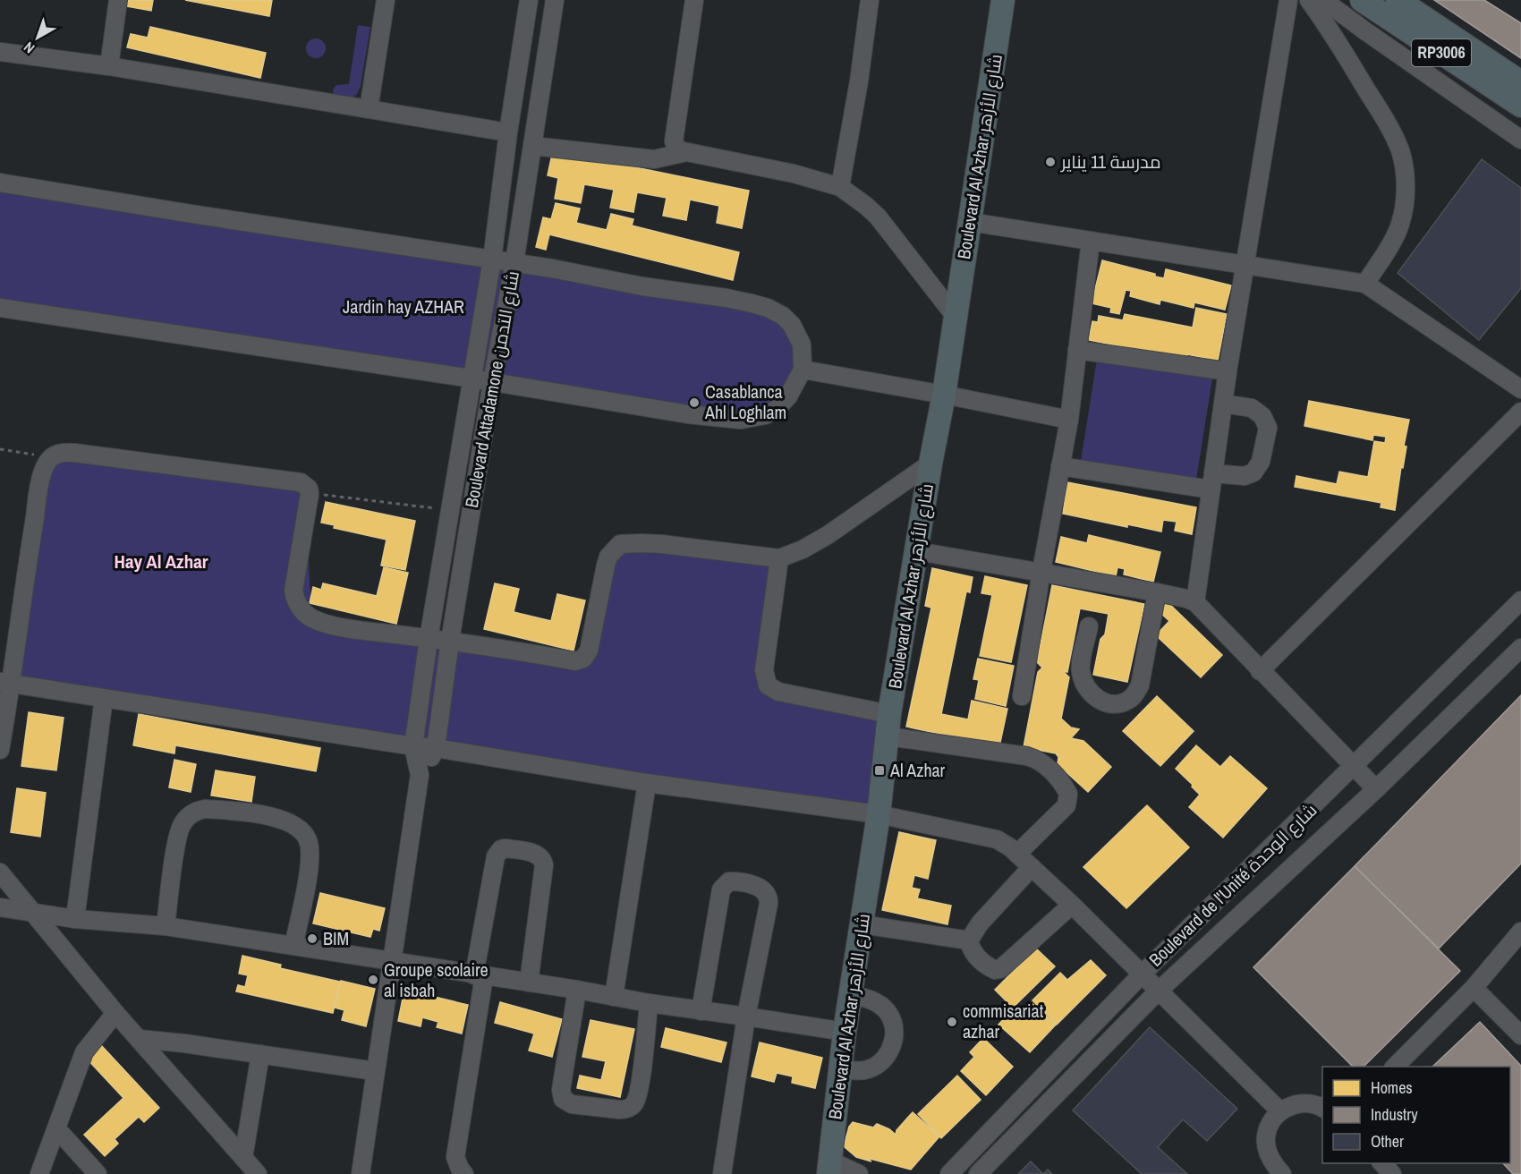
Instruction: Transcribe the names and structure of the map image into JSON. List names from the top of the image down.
{
  "streets": {
    "main road": ["RP3006", "Boulevard Al Azhar شارع الأزهر"],
    "street": ["Boulevard Attadamone شارع التدمن", "Boulevard de l'Unité شارع الوحدة"]
  },
  "districts": ["Hay Al Azhar"],
  "parks": ["Jardin hay AZHAR"],
  "places": {
    "other": [
      "مدرسة 11 يناير",
      "Casablanca Ahl Loghlam",
      "BIM",
      "Groupe scolaire al isbah",
      "commisariat azhar"
    ],
    "transit": ["Al Azhar"]
  },
  "legend": ["Homes", "Industry", "Other"],
  "north": "bottom left"
}
